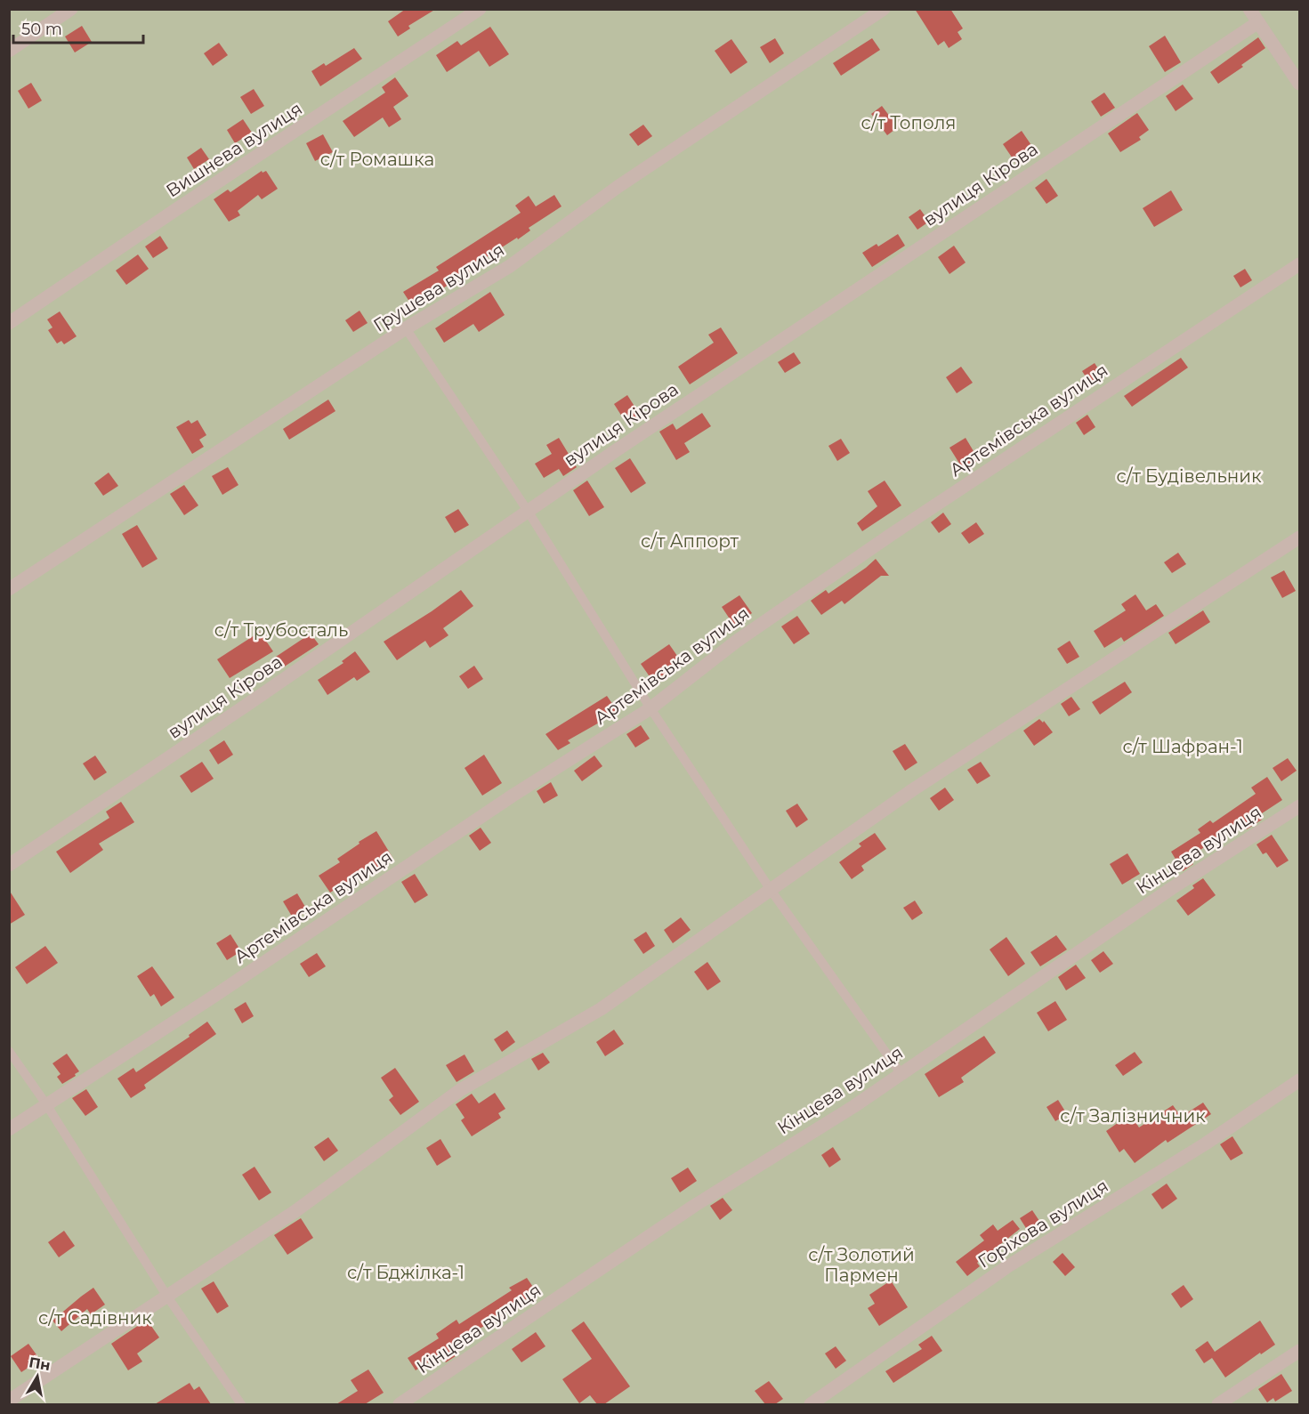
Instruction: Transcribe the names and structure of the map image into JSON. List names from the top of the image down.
{
  "streets": {
    "street": [
      "Вишнева вулиця",
      "вулиця Кірова",
      "Грушева вулиця",
      "Артемівська вулиця",
      "Кінцева вулиця",
      "Горіхова вулиця"
    ]
  },
  "parks": [
    "с/т Тополя",
    "с/т Ромашка",
    "с/т Будівельник",
    "с/т Аппорт",
    "с/т Трубосталь",
    "с/т Шафран-1",
    "с/т Залізничник",
    "с/т Золотий Пармен",
    "с/т Бджілка-1",
    "с/т Садівник"
  ],
  "scale_bar": "50 m",
  "north": "top"
}
